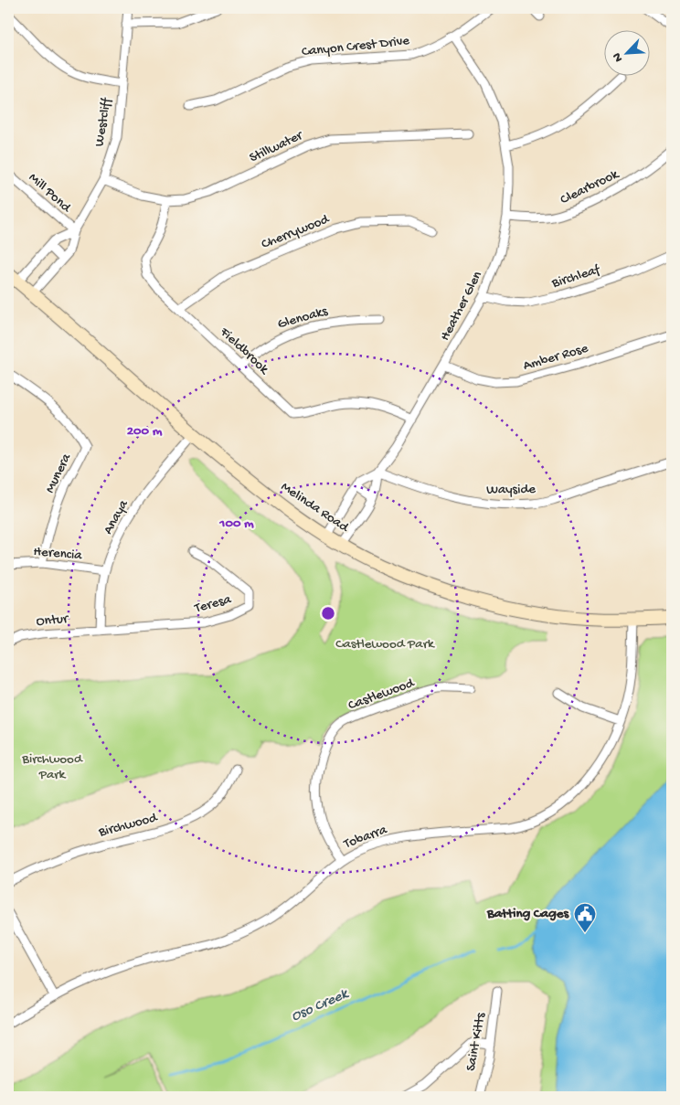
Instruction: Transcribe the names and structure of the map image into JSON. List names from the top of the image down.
{
  "streets": {
    "main road": ["Melinda Road"],
    "street": [
      "Canyon Crest Drive",
      "Westcliff",
      "Stillwater",
      "Clearbrook",
      "Mill Pond",
      "Cherrywood",
      "Birchleaf",
      "Heather Glen",
      "Glenoaks",
      "Fieldbrook",
      "Amber Rose",
      "Munera",
      "Wayside",
      "Anaya",
      "Herencia",
      "Teresa",
      "Ontur",
      "Castlewood",
      "Birchwood",
      "Tobarra",
      "Saint Kitts"
    ]
  },
  "crossings": [
    ["Canyon Crest Drive", "Heather Glen"],
    ["Westcliff", "Stillwater"],
    ["Westcliff", "Mill Pond"],
    ["Westcliff", "Melinda Road"],
    ["Stillwater", "Fieldbrook"],
    ["Clearbrook", "Heather Glen"],
    ["Cherrywood", "Fieldbrook"],
    ["Birchleaf", "Heather Glen"],
    ["Heather Glen", "Fieldbrook"],
    ["Heather Glen", "Amber Rose"],
    ["Heather Glen", "Wayside"],
    ["Heather Glen", "Melinda Road"],
    ["Glenoaks", "Fieldbrook"],
    ["Munera", "Herencia"],
    ["Melinda Road", "Anaya"],
    ["Melinda Road", "Tobarra"],
    ["Anaya", "Herencia"],
    ["Anaya", "Teresa"],
    ["Anaya", "Ontur"],
    ["Teresa", "Ontur"],
    ["Castlewood", "Tobarra"]
  ],
  "water": ["Oso Creek"],
  "parks": ["Castlewood Park", "Birchwood Park"],
  "places": {
    "public building": ["Batting Cages"]
  },
  "north": "bottom left",
  "rings": ["200 m", "100 m"]
}
